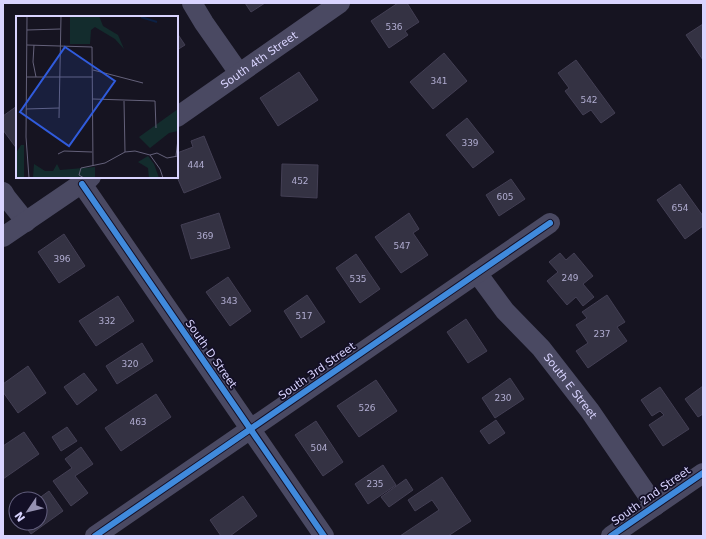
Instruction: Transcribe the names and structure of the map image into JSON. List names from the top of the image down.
{
  "streets": {
    "street": [
      "South 4th Street",
      "South D Street",
      "South 3rd Street",
      "South E Street",
      "South 2nd Street"
    ]
  },
  "crossings": [
    ["South D Street", "South 3rd Street"],
    ["South 3rd Street", "South E Street"],
    ["South E Street", "South 2nd Street"]
  ],
  "house_numbers": [
    "536",
    "341",
    "542",
    "339",
    "444",
    "452",
    "605",
    "654",
    "369",
    "547",
    "396",
    "249",
    "535",
    "343",
    "517",
    "332",
    "237",
    "320",
    "230",
    "526",
    "463",
    "504",
    "235"
  ],
  "north": "bottom left"
}
